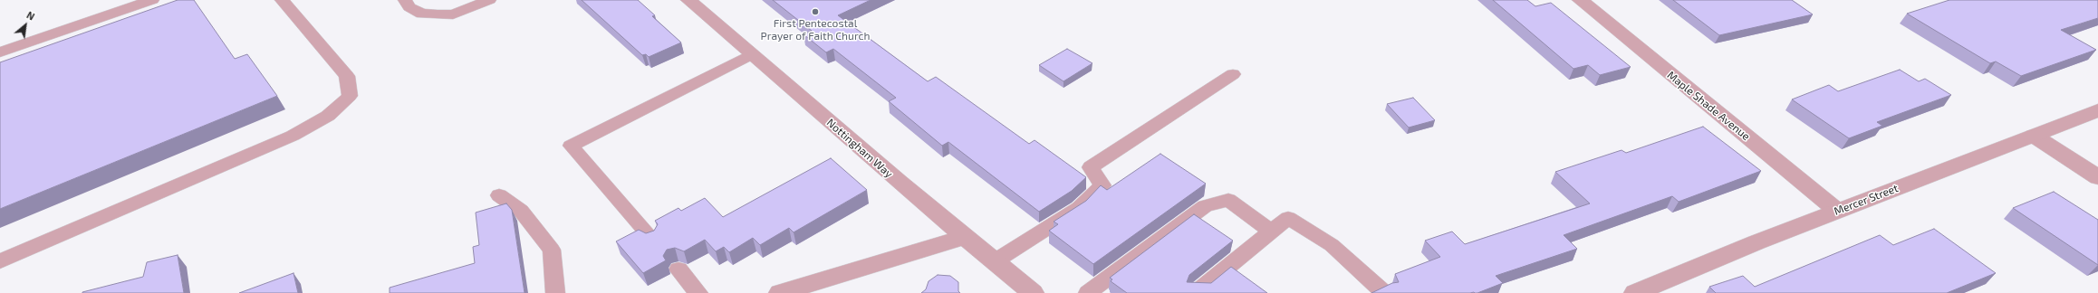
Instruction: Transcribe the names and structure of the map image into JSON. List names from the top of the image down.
{
  "streets": {
    "street": ["Maple Shade Avenue", "Nottingham Way", "Mercer Street"]
  },
  "crossings": [
    ["Maple Shade Avenue", "Mercer Street"]
  ],
  "places": ["First Pentecostal Prayer of Faith Church"],
  "north": "top right"
}
